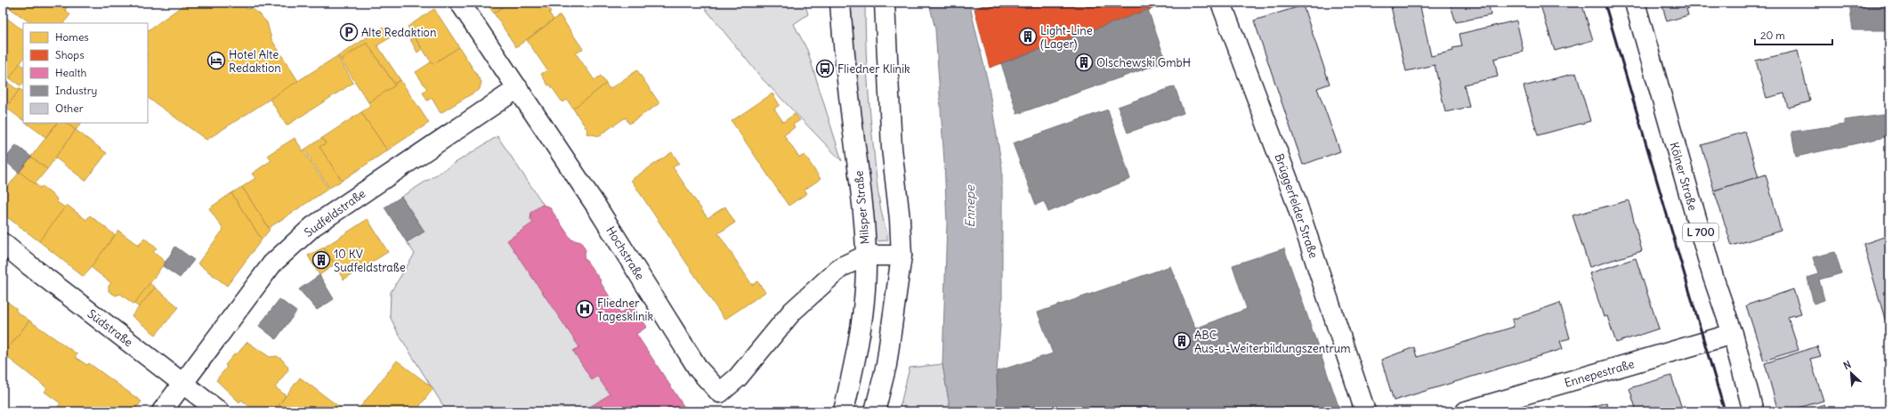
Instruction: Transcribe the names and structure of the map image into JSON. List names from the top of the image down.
{
  "streets": {
    "street": [
      "Kölner Straße",
      "Brüggerfelder Straße",
      "Milsper Straße",
      "Sudfeldstraße",
      "L 700",
      "Hochstraße",
      "Südstraße",
      "Ennepestraße"
    ]
  },
  "crossings": [
    ["Kölner Straße", "Ennepestraße"],
    ["Milsper Straße", "Hochstraße"],
    ["Sudfeldstraße", "Hochstraße"],
    ["Sudfeldstraße", "Südstraße"]
  ],
  "water": ["Ennepe"],
  "places": {
    "parking": ["Alte Redaktion"],
    "building": [
      "Light-Line (Lager)",
      "Olschewski GmbH",
      "10 KV Sudfeldstraße",
      "ABC Aus-u-Weiterbildungszentrum"
    ],
    "hotel": ["Hotel Alte Redaktion"],
    "bus stop": ["Fliedner Klinik"],
    "hospital": ["Fliedner Tagesklinik"]
  },
  "legend": [
    "Homes",
    "Shops",
    "Health",
    "Industry",
    "Other"
  ],
  "scale_bar": "20 m",
  "north": "top left"
}
